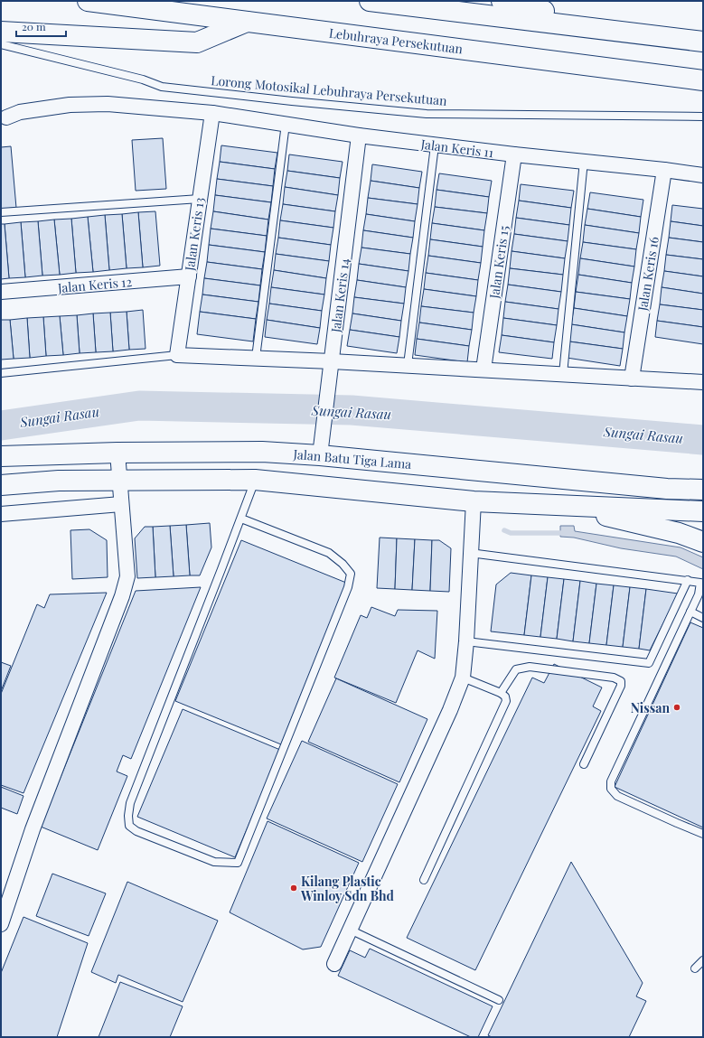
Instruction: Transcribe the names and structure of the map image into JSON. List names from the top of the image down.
{
  "streets": {
    "main road": ["Lebuhraya Persekutuan", "Jalan Batu Tiga Lama"],
    "street": [
      "Jalan Keris 11",
      "Jalan Keris 13",
      "Jalan Keris 15",
      "Jalan Keris 16",
      "Jalan Keris 12",
      "Jalan Keris 14"
    ],
    "lane": ["Lorong Motosikal Lebuhraya Persekutuan"]
  },
  "crossings": [
    ["Jalan Keris 11", "Jalan Keris 13"],
    ["Jalan Keris 11", "Jalan Keris 15"],
    ["Jalan Keris 11", "Jalan Keris 16"],
    ["Jalan Keris 11", "Jalan Keris 14"],
    ["Jalan Keris 13", "Jalan Keris 12"],
    ["Jalan Keris 14", "Jalan Batu Tiga Lama"]
  ],
  "water": ["Sungai Rasau"],
  "places": ["Nissan", "Kilang Plastic Winloy Sdn Bhd"],
  "scale_bar": "20 m"
}
